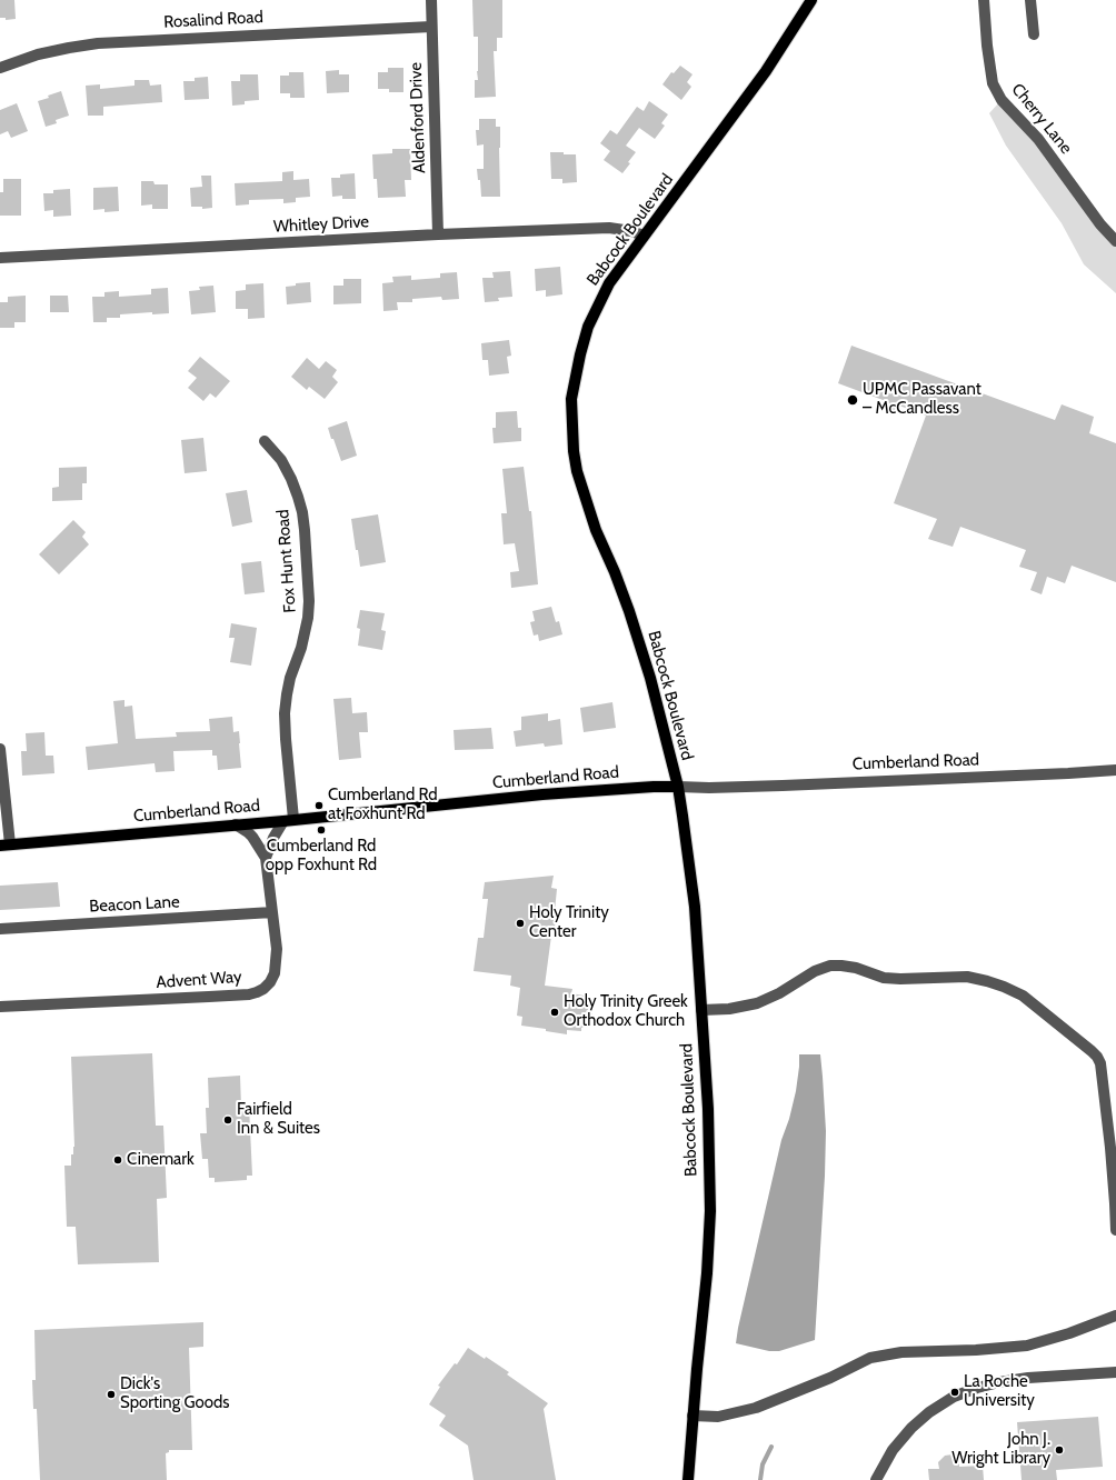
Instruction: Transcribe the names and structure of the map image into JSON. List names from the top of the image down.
{
  "streets": {
    "main road": ["Babcock Boulevard", "Cumberland Road"],
    "street": [
      "Rosalind Road",
      "Aldenford Drive",
      "Cherry Lane",
      "Whitley Drive",
      "Fox Hunt Road",
      "Beacon Lane",
      "Advent Way"
    ]
  },
  "crossings": [
    ["Rosalind Road", "Aldenford Drive"],
    ["Aldenford Drive", "Whitley Drive"],
    ["Whitley Drive", "Babcock Boulevard"],
    ["Babcock Boulevard", "Cumberland Road"],
    ["Fox Hunt Road", "Cumberland Road"],
    ["Fox Hunt Road", "Advent Way"],
    ["Cumberland Road", "Advent Way"],
    ["Beacon Lane", "Advent Way"]
  ],
  "places": [
    "UPMC Passavant – McCandless",
    "Cumberland Rd at Foxhunt Rd",
    "Cumberland Rd opp Foxhunt Rd",
    "Holy Trinity Center",
    "Holy Trinity Greek Orthodox Church",
    "Fairfield Inn & Suites",
    "Cinemark",
    "La Roche University",
    "Dick's Sporting Goods",
    "John J. Wright Library"
  ]
}
